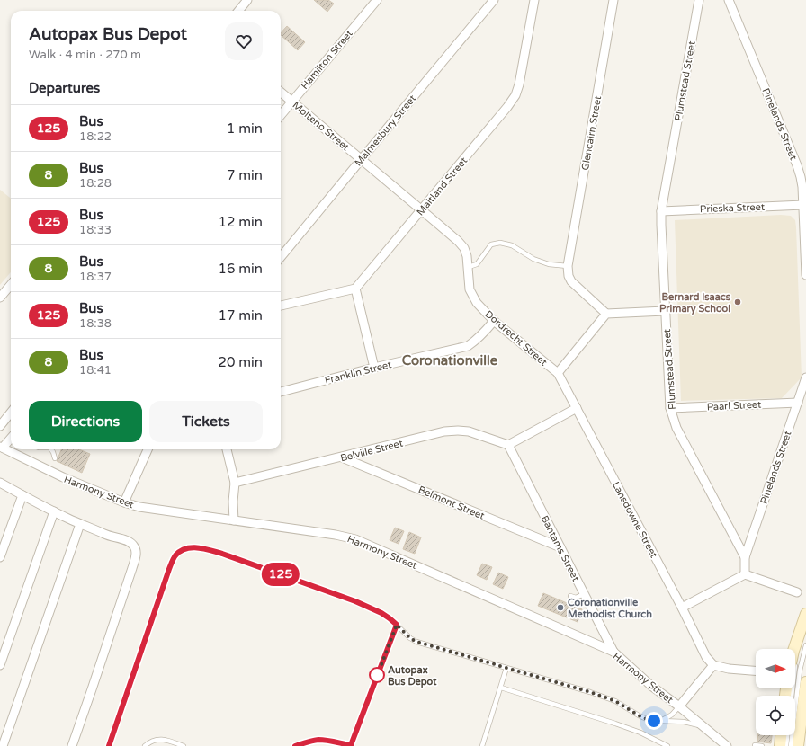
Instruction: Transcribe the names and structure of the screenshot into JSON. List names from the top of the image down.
{
  "streets": {
    "street": [
      "Hamilton Street",
      "Plumstead Street",
      "Pinelands Street",
      "Molteno Street",
      "Malmesbury Street",
      "Glencairn Street",
      "Maitland Street",
      "Prieska Street",
      "Dordrecht Street",
      "Franklin Street",
      "Paarl Street",
      "Belville Street",
      "Harmony Street",
      "Belmont Street",
      "Lansdowne Street",
      "Bantams Street"
    ]
  },
  "crossings": [
    ["Hamilton Street", "Molteno Street"],
    ["Plumstead Street", "Pinelands Street"],
    ["Plumstead Street", "Prieska Street"],
    ["Plumstead Street", "Paarl Street"],
    ["Pinelands Street", "Prieska Street"],
    ["Pinelands Street", "Paarl Street"],
    ["Molteno Street", "Malmesbury Street"],
    ["Molteno Street", "Maitland Street"],
    ["Molteno Street", "Dordrecht Street"],
    ["Dordrecht Street", "Franklin Street"],
    ["Dordrecht Street", "Lansdowne Street"],
    ["Belville Street", "Belmont Street"],
    ["Belville Street", "Bantams Street"],
    ["Harmony Street", "Bantams Street"],
    ["Belmont Street", "Bantams Street"]
  ],
  "districts": ["Coronationville"],
  "places": ["Bernard Isaacs Primary School", "Coronationville Methodist Church", "Autopax Bus Depot"],
  "lines": ["bus line 125"],
  "north": "right",
  "page": {
    "on_map": "125",
    "heading": [
      ["Autopax Bus Depot", "Walk · 4 min · 270 m"],
      "Departures"
    ],
    "list": [
      {
        "mark": "125",
        "name": "Bus",
        "note": "18:22",
        "value": "1 min"
      },
      {
        "mark": "8",
        "name": "Bus",
        "note": "18:28",
        "value": "7 min"
      },
      {
        "mark": "125",
        "name": "Bus",
        "note": "18:33",
        "value": "12 min"
      },
      {
        "mark": "8",
        "name": "Bus",
        "note": "18:37",
        "value": "16 min"
      },
      {
        "mark": "125",
        "name": "Bus",
        "note": "18:38",
        "value": "17 min"
      },
      {
        "mark": "8",
        "name": "Bus",
        "note": "18:41",
        "value": "20 min"
      }
    ],
    "buttons": ["Directions", "Tickets"]
  }
}
